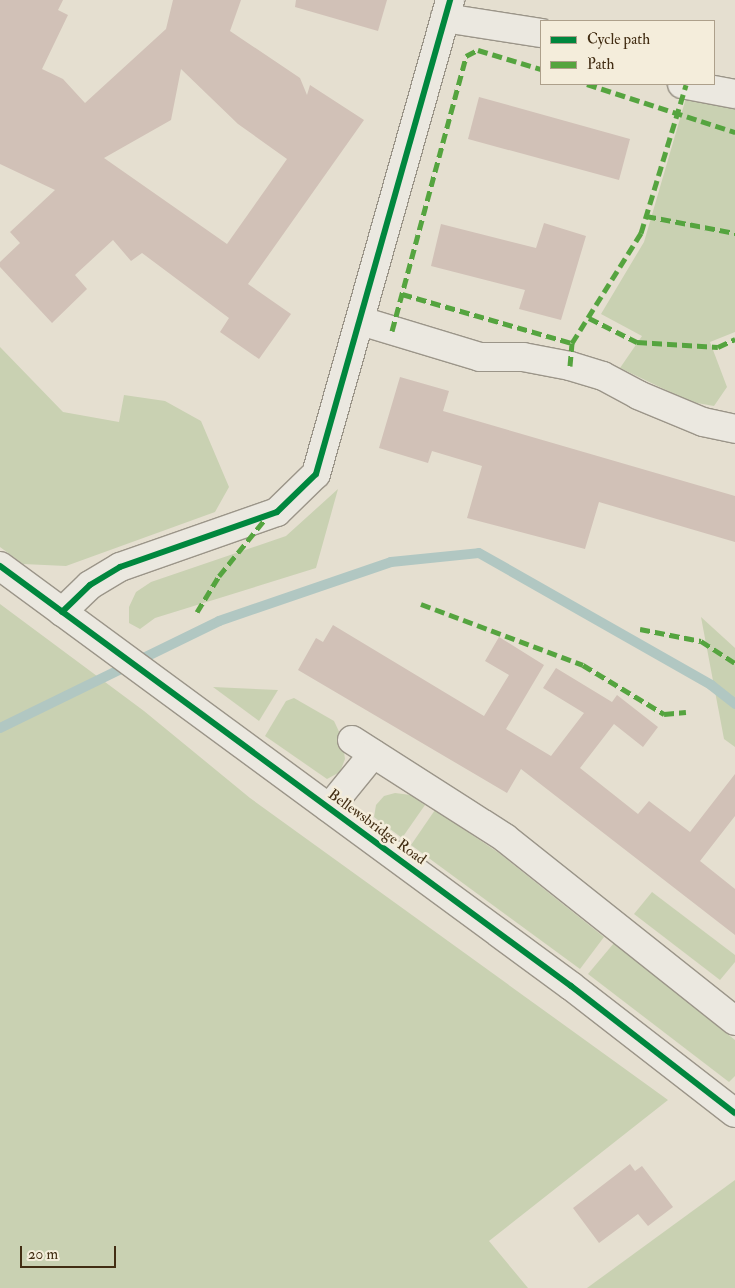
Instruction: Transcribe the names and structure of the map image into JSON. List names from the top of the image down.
{
  "streets": {
    "street": ["Bellewsbridge Road"]
  },
  "legend": ["Cycle path", "Path"],
  "scale_bar": "20 m"
}
